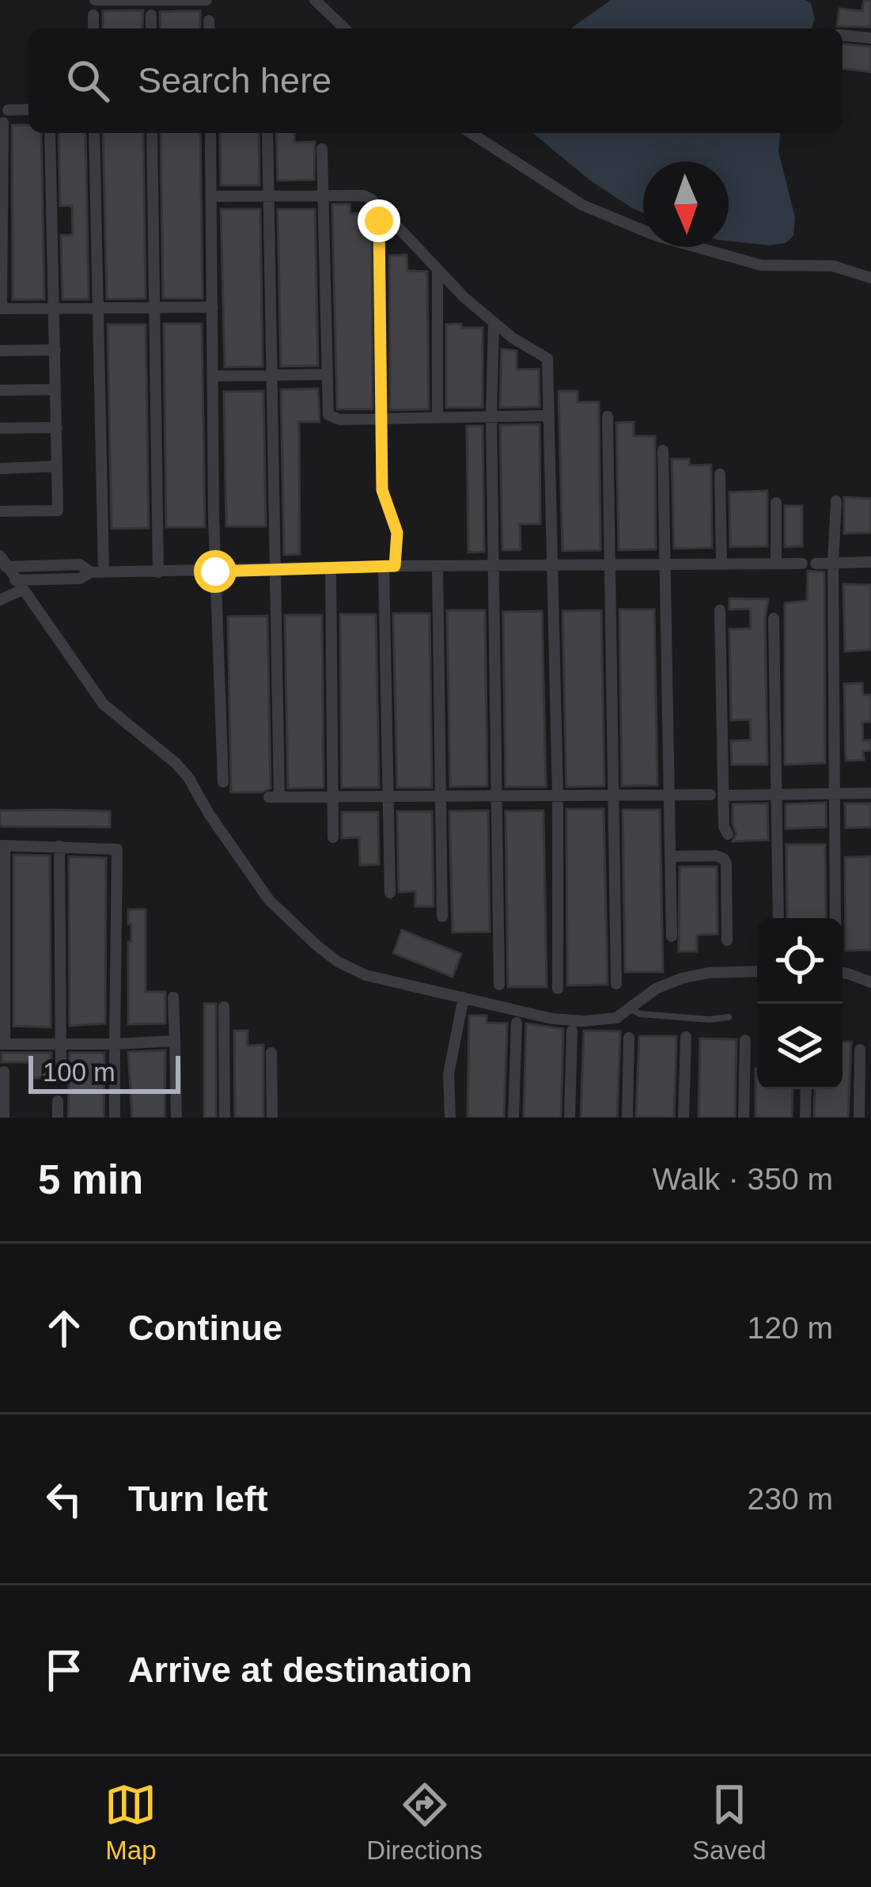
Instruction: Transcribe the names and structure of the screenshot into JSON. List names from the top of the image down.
{
  "scale_bar": "100 m",
  "north": "bottom",
  "page": {
    "search": "Search here",
    "scale": "100 m",
    "heading": ["5 min", "Walk · 350 m"],
    "list": [
      ["Continue", "120 m"],
      ["Turn left", "230 m"],
      "Arrive at destination"
    ],
    "nav": ["Map", "Directions", "Saved"]
  }
}
